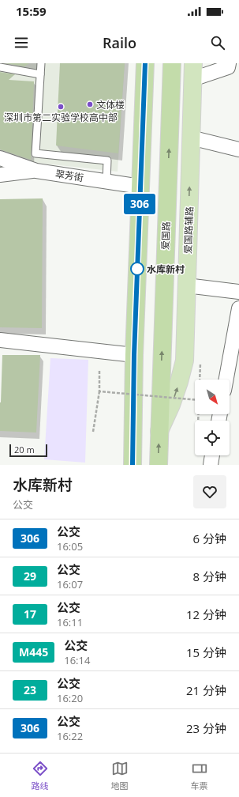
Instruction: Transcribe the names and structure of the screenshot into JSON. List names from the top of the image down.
{
  "streets": {
    "highway": ["爱国路"],
    "main road": ["爱国路辅路"],
    "street": ["翠芳街"]
  },
  "crossings": [
    ["爱国路辅路", "爱国路"]
  ],
  "one_way": ["爱国路辅路"],
  "places": ["文体楼", "深圳市第二实验学校高中部", "水库新村"],
  "lines": ["bus line 306"],
  "scale_bar": "20 m",
  "north": "bottom right",
  "page": {
    "status": "15:59",
    "header": "Railo",
    "on_map": "306",
    "scale": "20 m",
    "heading": ["水库新村", "公交"],
    "list": [
      {
        "mark": "306",
        "name": "公交",
        "note": "16:05",
        "value": "6 分钟"
      },
      {
        "mark": "29",
        "name": "公交",
        "note": "16:07",
        "value": "8 分钟"
      },
      {
        "mark": "17",
        "name": "公交",
        "note": "16:11",
        "value": "12 分钟"
      },
      {
        "mark": "M445",
        "name": "公交",
        "note": "16:14",
        "value": "15 分钟"
      },
      {
        "mark": "23",
        "name": "公交",
        "note": "16:20",
        "value": "21 分钟"
      },
      {
        "mark": "306",
        "name": "公交",
        "note": "16:22",
        "value": "23 分钟"
      }
    ],
    "tabs": ["路线", "地图", "车票"]
  }
}
